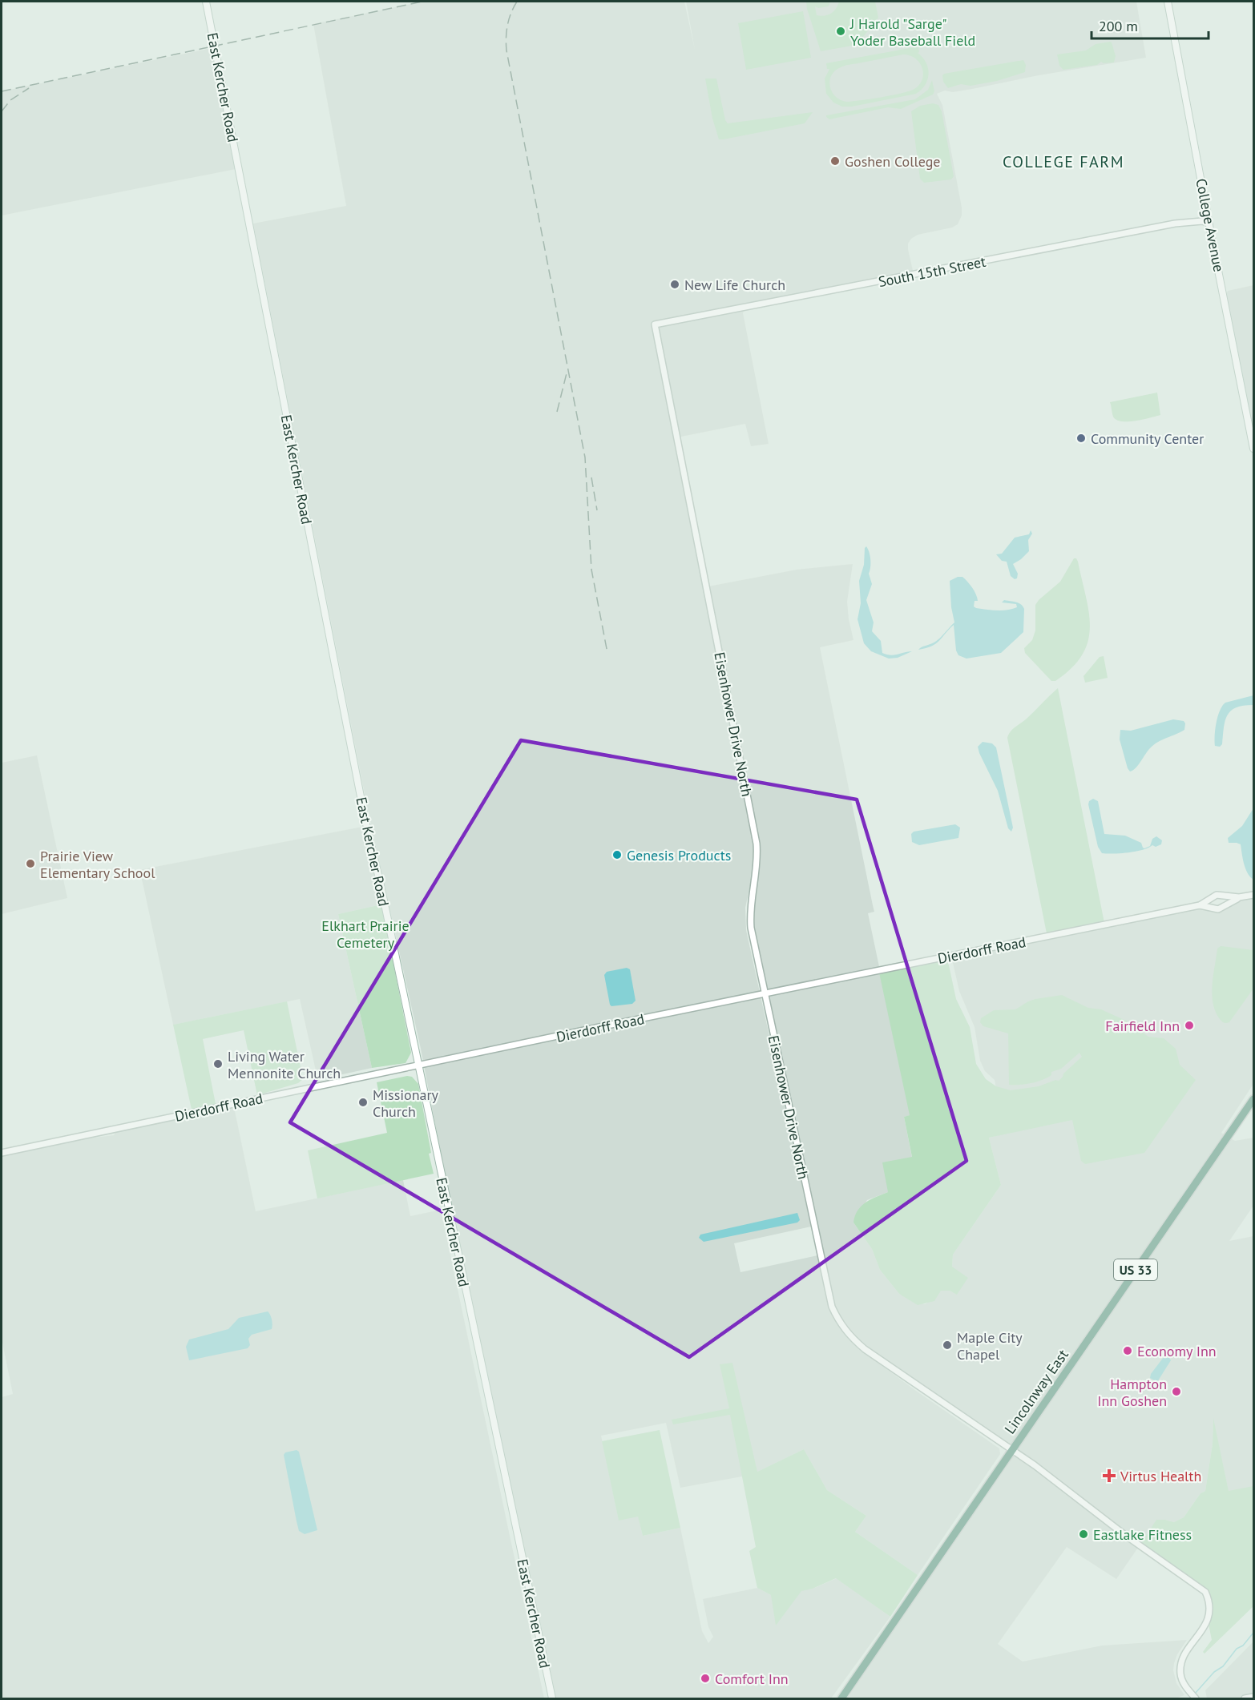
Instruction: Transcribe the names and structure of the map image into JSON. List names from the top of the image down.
{
  "streets": {
    "highway": ["US 33", "Lincolnway East"],
    "main road": ["East Kercher Road", "College Avenue"],
    "street": ["South 15th Street", "Eisenhower Drive North", "Dierdorff Road"]
  },
  "crossings": [
    ["East Kercher Road", "Dierdorff Road"],
    ["College Avenue", "South 15th Street"],
    ["South 15th Street", "Eisenhower Drive North"],
    ["Eisenhower Drive North", "Dierdorff Road"],
    ["Eisenhower Drive North", "Lincolnway East"]
  ],
  "districts": ["COLLEGE FARM"],
  "parks": ["Elkhart Prairie Cemetery"],
  "places": {
    "other": [
      "J Harold \"Sarge\" Yoder Baseball Field",
      "Goshen College",
      "New Life Church",
      "Community Center",
      "Genesis Products",
      "Prairie View Elementary School",
      "Fairfield Inn",
      "Living Water Mennonite Church",
      "Missionary Church",
      "Maple City Chapel",
      "Economy Inn",
      "Hampton Inn Goshen",
      "Eastlake Fitness",
      "Comfort Inn"
    ],
    "health": ["Virtus Health"]
  },
  "scale_bar": "200 m"
}
